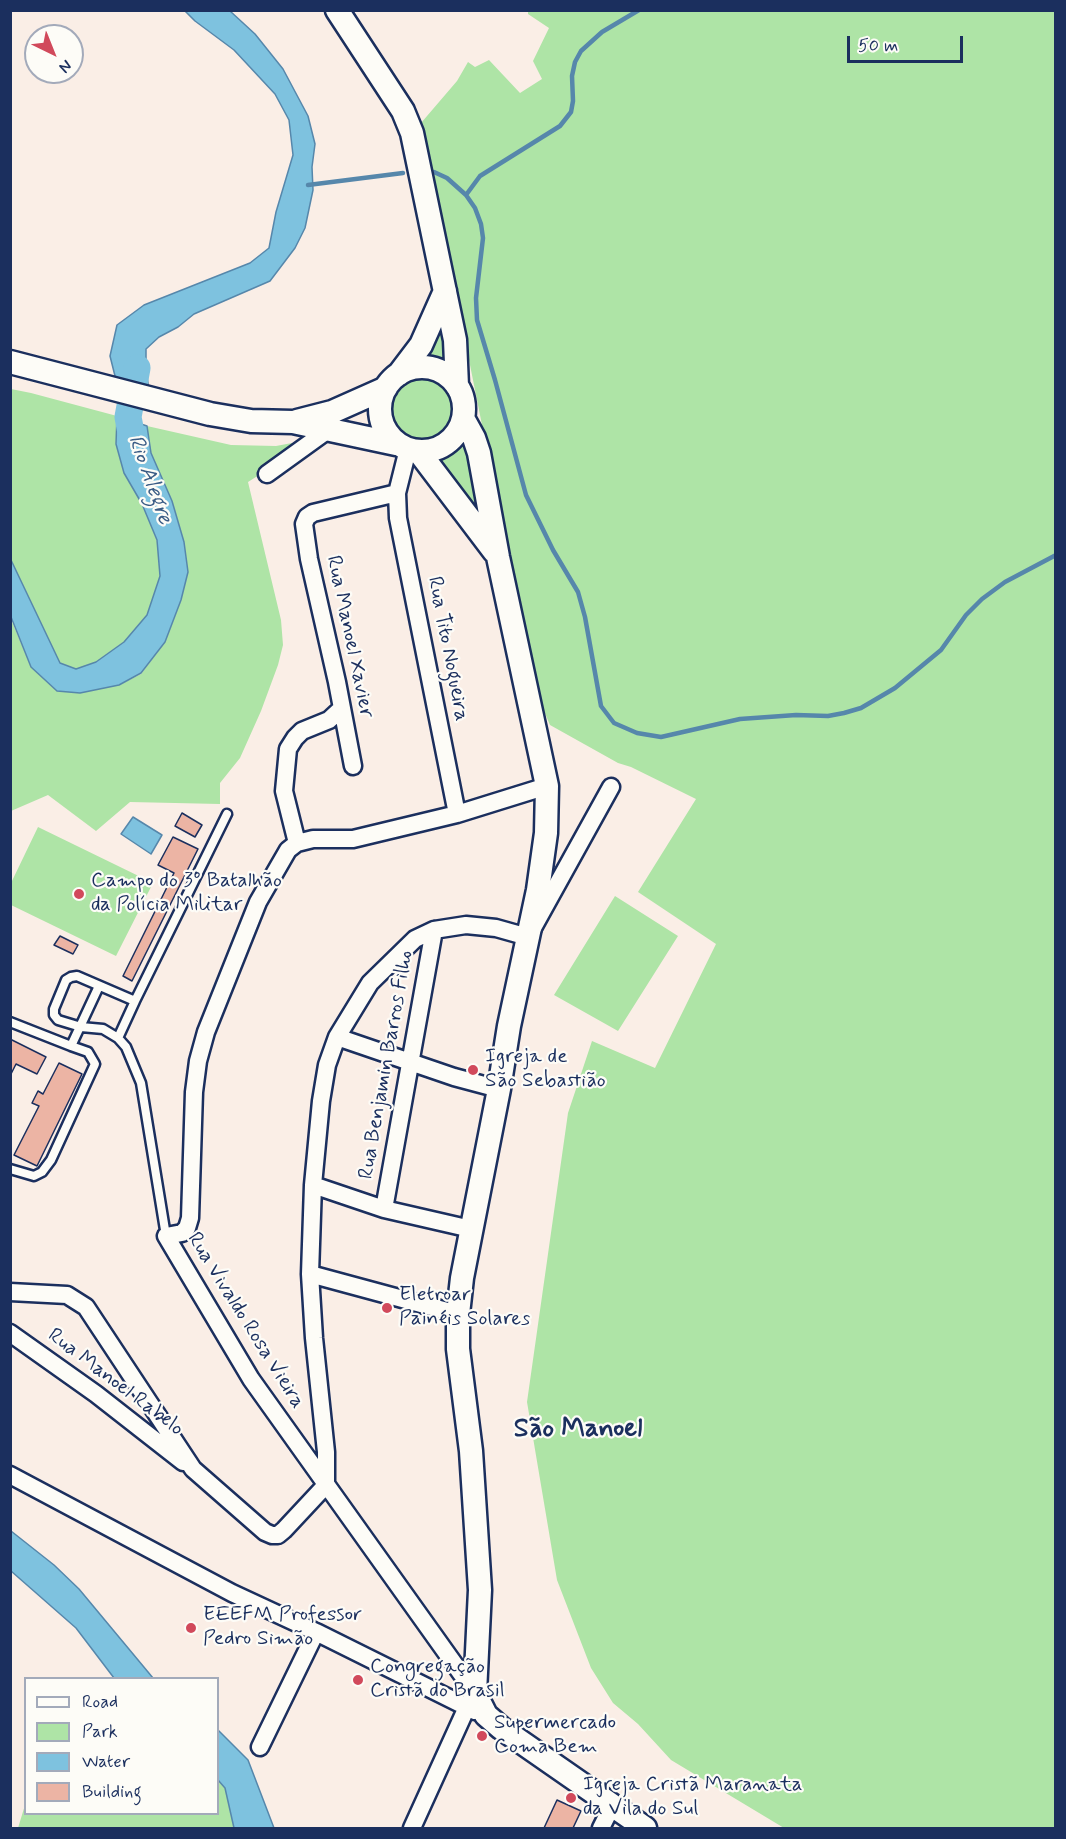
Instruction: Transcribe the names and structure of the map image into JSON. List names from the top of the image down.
{
  "streets": {
    "street": [
      "Rua Manoel Xavier",
      "Rua Tito Nogueira",
      "Rua Benjamin Barros Filho",
      "Rua Vivaldo Rosa Vieira",
      "Rua Manoel Rabelo"
    ]
  },
  "crossings": [
    ["Rua Manoel Xavier", "Rua Tito Nogueira"]
  ],
  "districts": ["São Manoel"],
  "water": ["Rio Alegre"],
  "places": [
    "Campo do 3º Batalhão da Polícia Militar",
    "Igreja de São Sebastião",
    "Eletroar Painéis Solares",
    "EEEFM Professor Pedro Simão",
    "Congregação Cristã do Brasil",
    "Supermercado Coma Bem",
    "Igreja Cristã Maranata da Vila do Sul"
  ],
  "legend": [
    "Road",
    "Park",
    "Water",
    "Building"
  ],
  "scale_bar": "50 m",
  "north": "bottom right"
}
